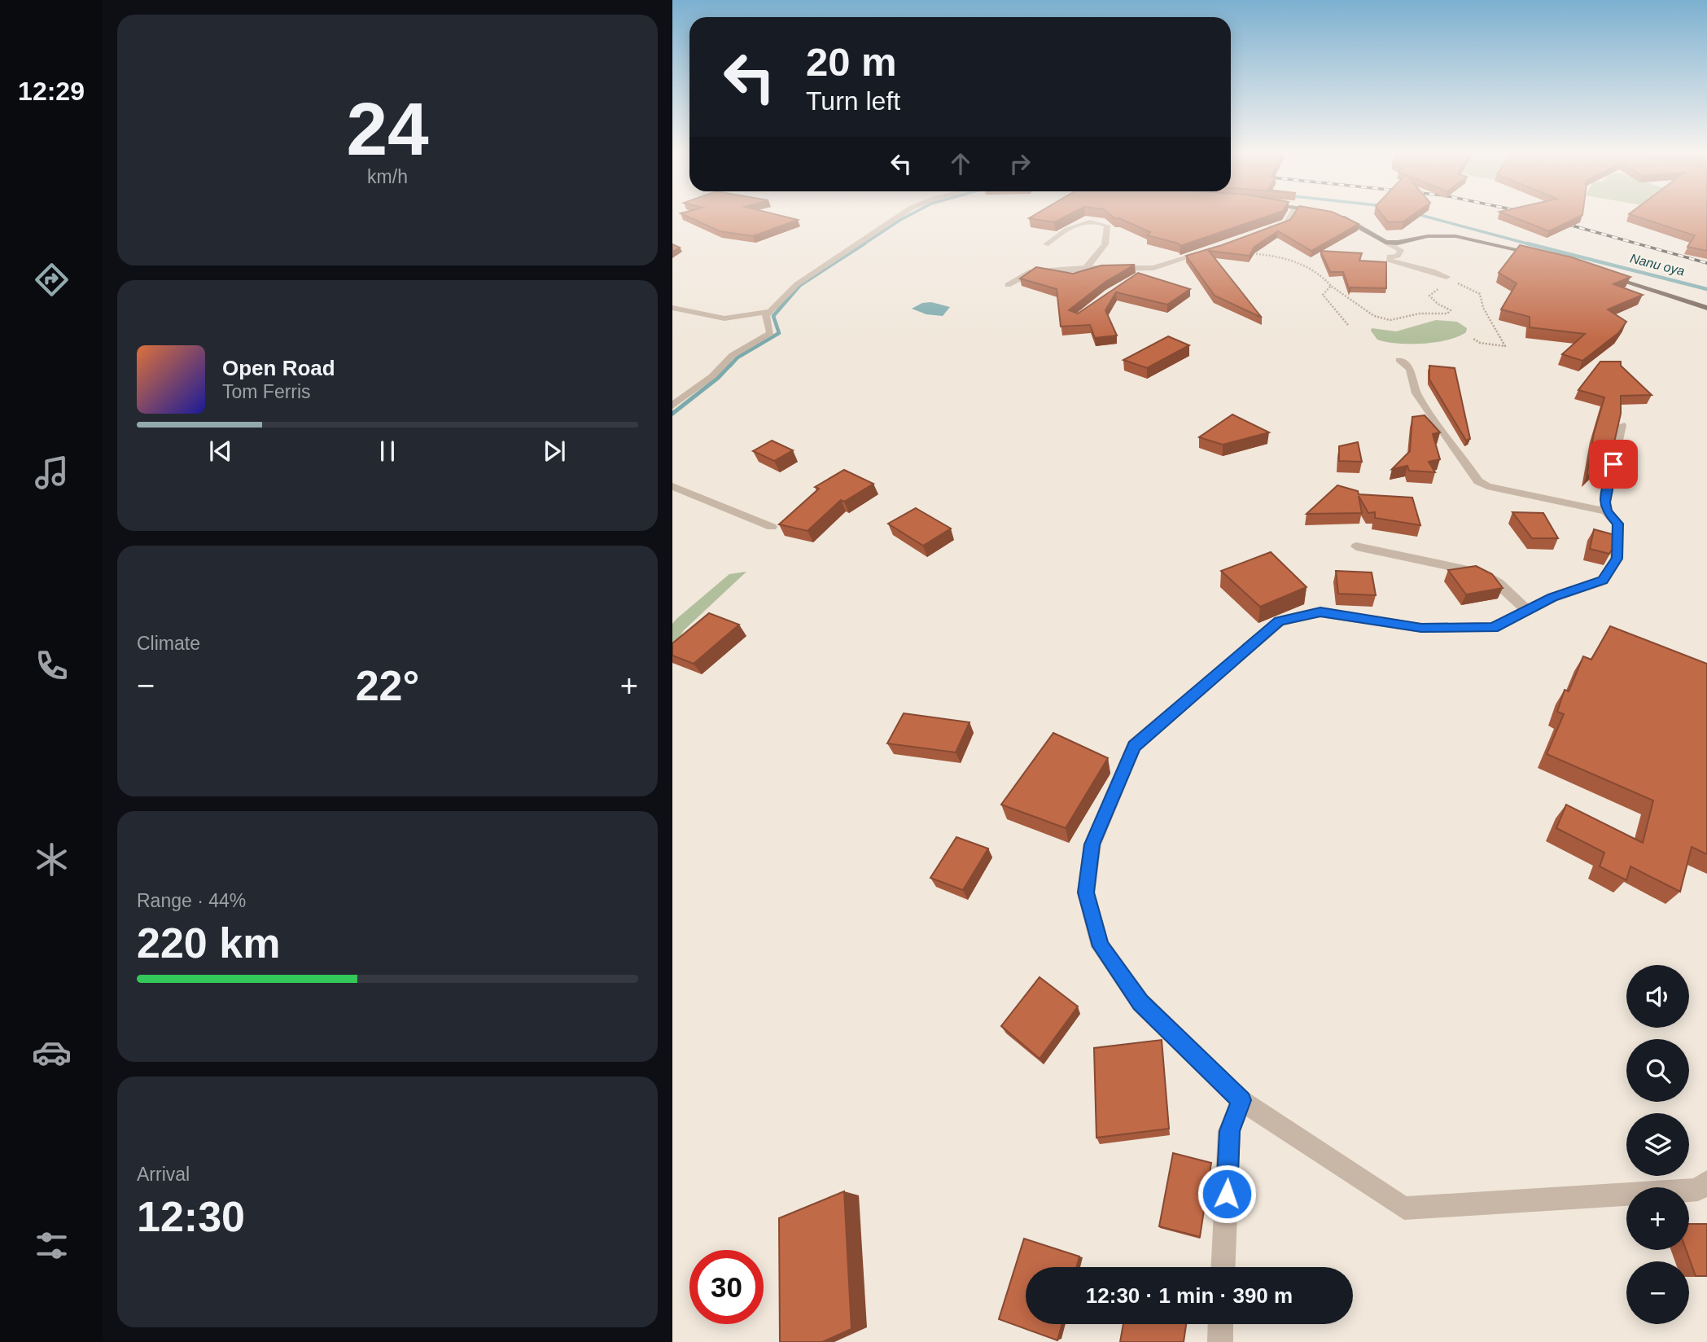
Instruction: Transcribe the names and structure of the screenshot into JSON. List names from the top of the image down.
{
  "water": ["Nanu oya"],
  "page": {
    "tabs": "12:29",
    "tile": [
      ["24", "km/h"],
      "Climate",
      ["Range · 44%", "220 km"],
      ["Arrival", "12:30"]
    ],
    "turn": ["20 m", "Turn left"],
    "song": ["Open Road", "Tom Ferris"],
    "heat": ["−", "22°", "+"],
    "map_buttons": ["+", "−"],
    "limit": "30",
    "trip": "12:30 · 1 min · 390 m"
  }
}
